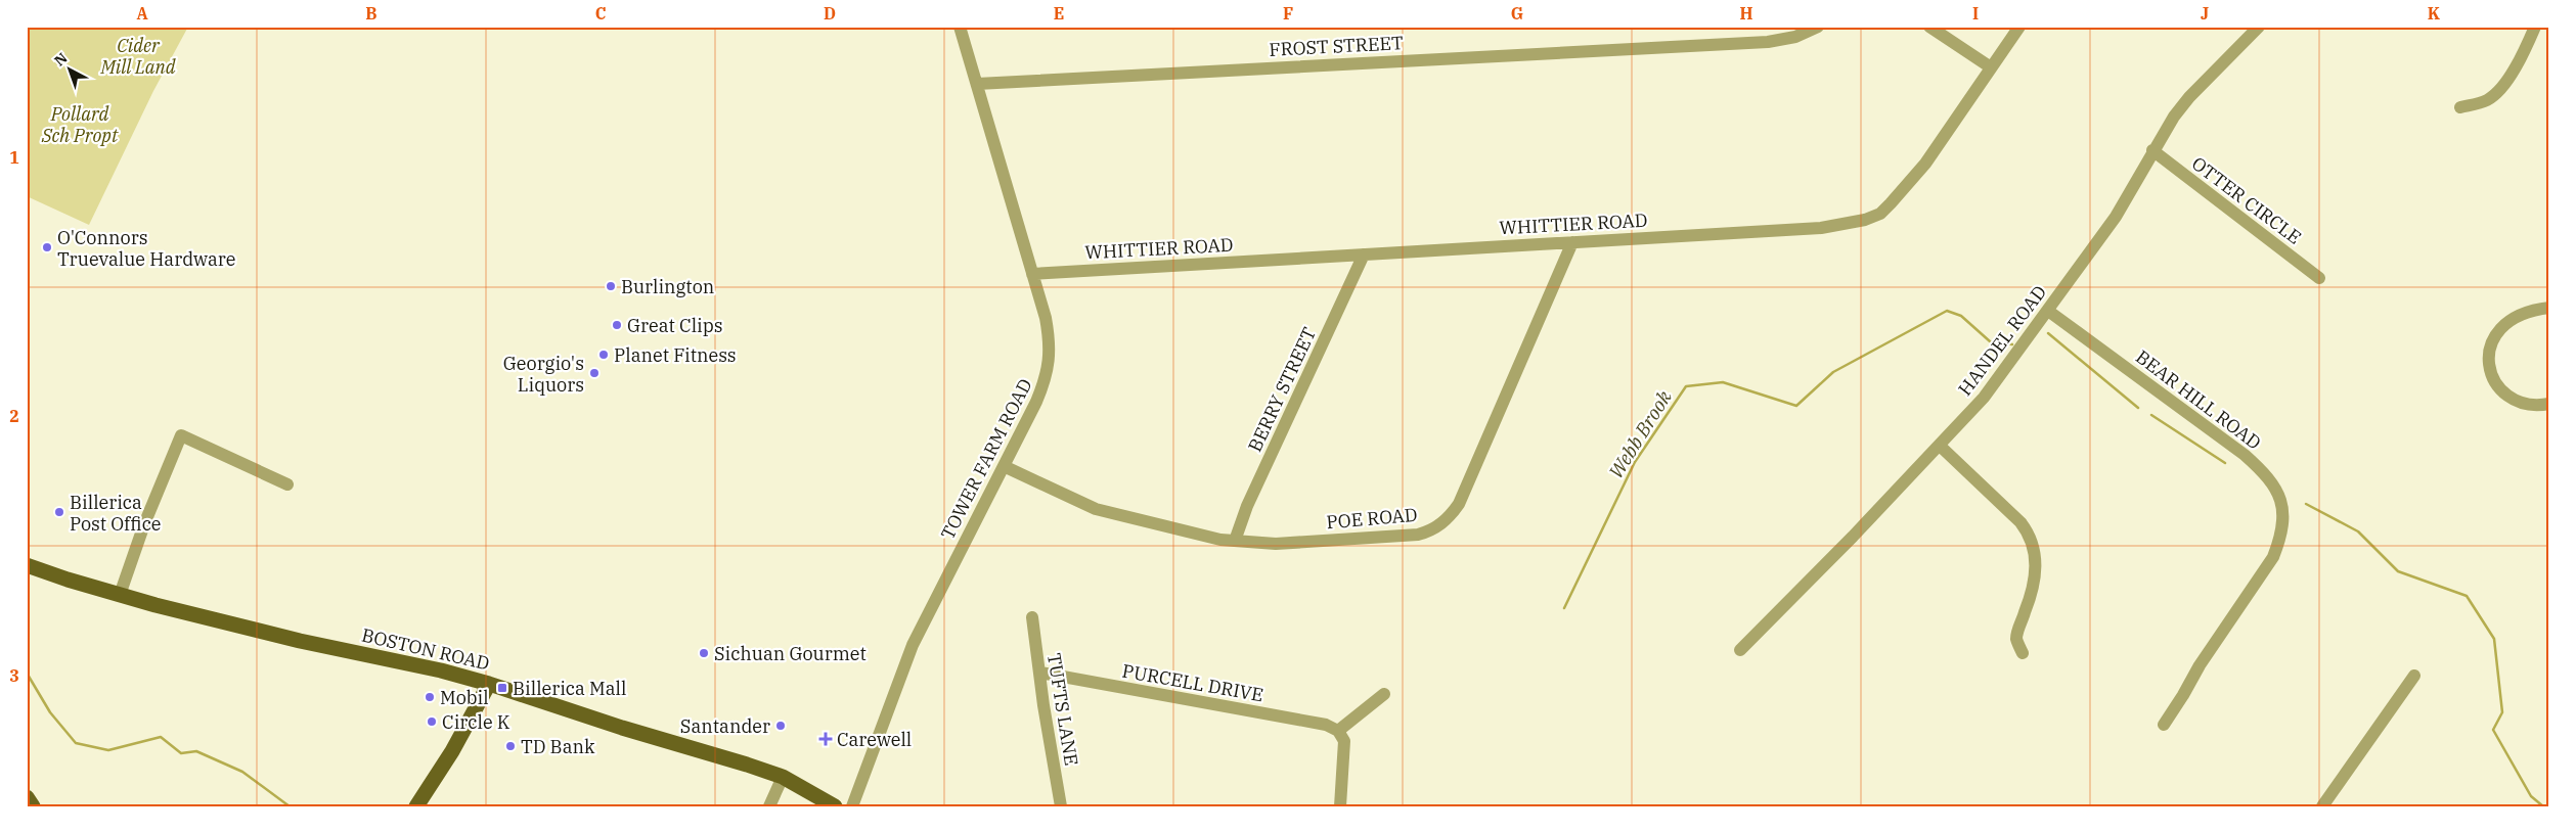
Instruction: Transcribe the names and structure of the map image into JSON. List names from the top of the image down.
{
  "streets": {
    "main road": ["BOSTON ROAD"],
    "street": [
      "FROST STREET",
      "OTTER CIRCLE",
      "WHITTIER ROAD",
      "HANDEL ROAD",
      "BERRY STREET",
      "BEAR HILL ROAD",
      "TOWER FARM ROAD",
      "POE ROAD",
      "PURCELL DRIVE",
      "TUFTS LANE"
    ]
  },
  "crossings": [
    ["FROST STREET", "TOWER FARM ROAD"],
    ["OTTER CIRCLE", "HANDEL ROAD"],
    ["WHITTIER ROAD", "BERRY STREET"],
    ["WHITTIER ROAD", "TOWER FARM ROAD"],
    ["WHITTIER ROAD", "POE ROAD"],
    ["HANDEL ROAD", "BEAR HILL ROAD"],
    ["BERRY STREET", "POE ROAD"],
    ["TOWER FARM ROAD", "POE ROAD"],
    ["PURCELL DRIVE", "TUFTS LANE"]
  ],
  "water": ["Webb Brook"],
  "parks": ["Cider Mill Land", "Pollard Sch Propt"],
  "places": {
    "other": [
      "O'Connors Truevalue Hardware",
      "Burlington",
      "Great Clips",
      "Planet Fitness",
      "Georgio's Liquors",
      "Billerica Post Office",
      "Sichuan Gourmet",
      "Mobil",
      "Circle K",
      "Santander",
      "TD Bank"
    ],
    "transit": ["Billerica Mall"],
    "health": ["Carewell"]
  },
  "north": "top left",
  "grid": {
    "columns": [
      "A",
      "B",
      "C",
      "D",
      "E",
      "F",
      "G",
      "H",
      "I",
      "J",
      "K"
    ],
    "rows": ["1", "2", "3"]
  }
}
